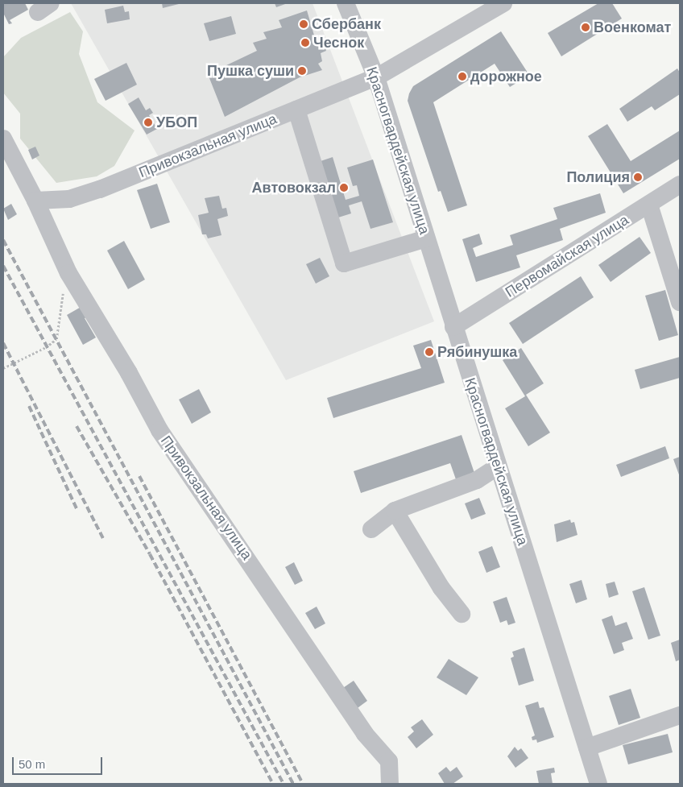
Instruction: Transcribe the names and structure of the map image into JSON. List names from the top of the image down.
{
  "streets": {
    "street": ["Привокзальная улица", "Красногвардейская улица", "Первомайская улица"]
  },
  "crossings": [
    ["Привокзальная улица", "Красногвардейская улица"],
    ["Красногвардейская улица", "Первомайская улица"]
  ],
  "places": [
    "Сбербанк",
    "Военкомат",
    "Чеснок",
    "Пушка суши",
    "дорожное",
    "УБОП",
    "Полиция",
    "Автовокзал",
    "Рябинушка"
  ],
  "scale_bar": "50 m"
}
